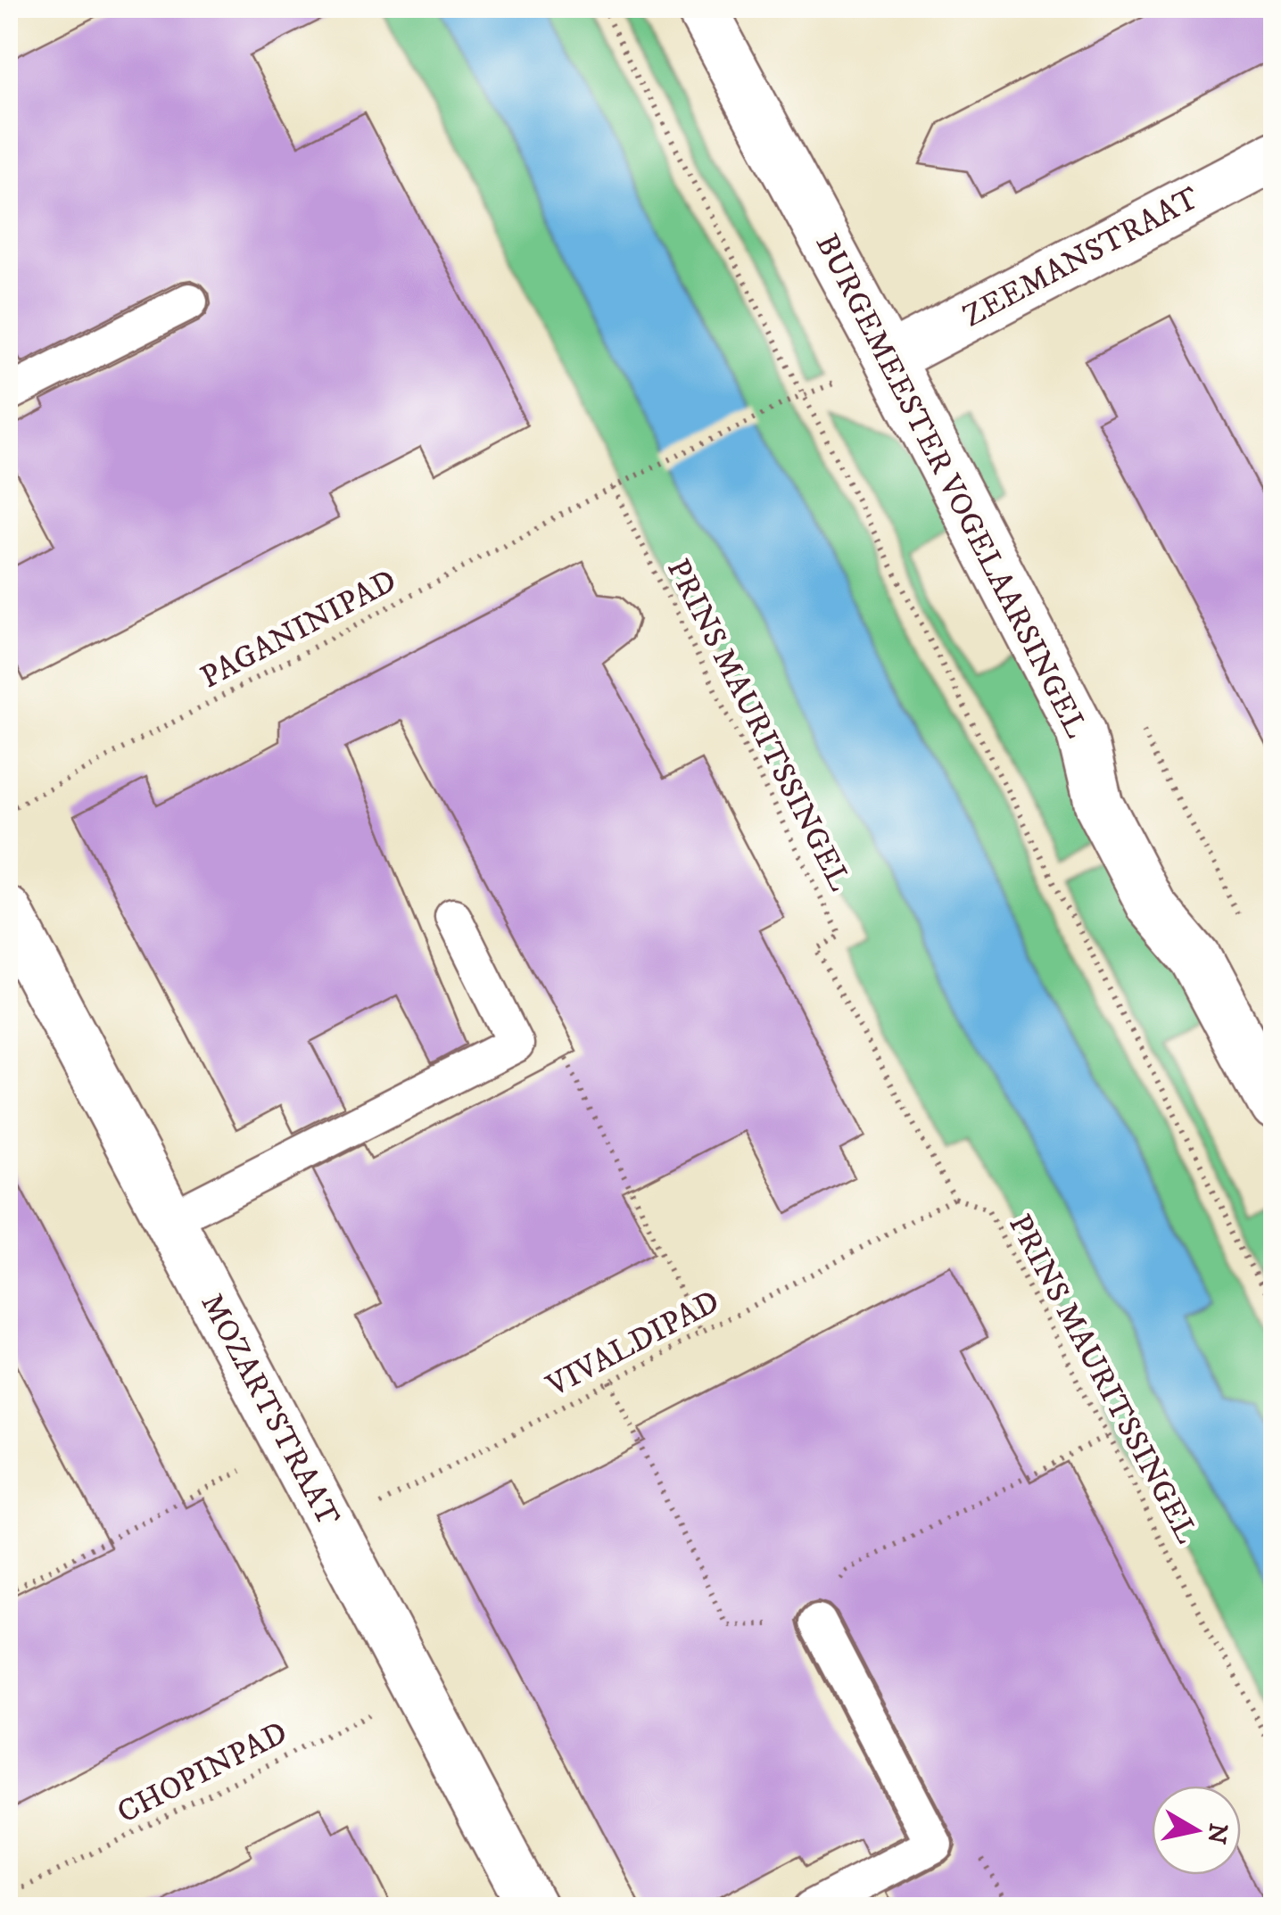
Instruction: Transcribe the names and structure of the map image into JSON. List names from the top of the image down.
{
  "streets": {
    "street": ["ZEEMANSTRAAT", "BURGEMEESTER VOGELAARSINGEL", "MOZARTSTRAAT"],
    "path": [
      "PAGANINIPAD",
      "PRINS MAURITSSINGEL",
      "VIVALDIPAD",
      "CHOPINPAD"
    ]
  },
  "crossings": [
    ["ZEEMANSTRAAT", "BURGEMEESTER VOGELAARSINGEL"],
    ["PAGANINIPAD", "PRINS MAURITSSINGEL"],
    ["PRINS MAURITSSINGEL", "VIVALDIPAD"],
    ["VIVALDIPAD", "MOZARTSTRAAT"],
    ["MOZARTSTRAAT", "CHOPINPAD"]
  ],
  "north": "right"
}
